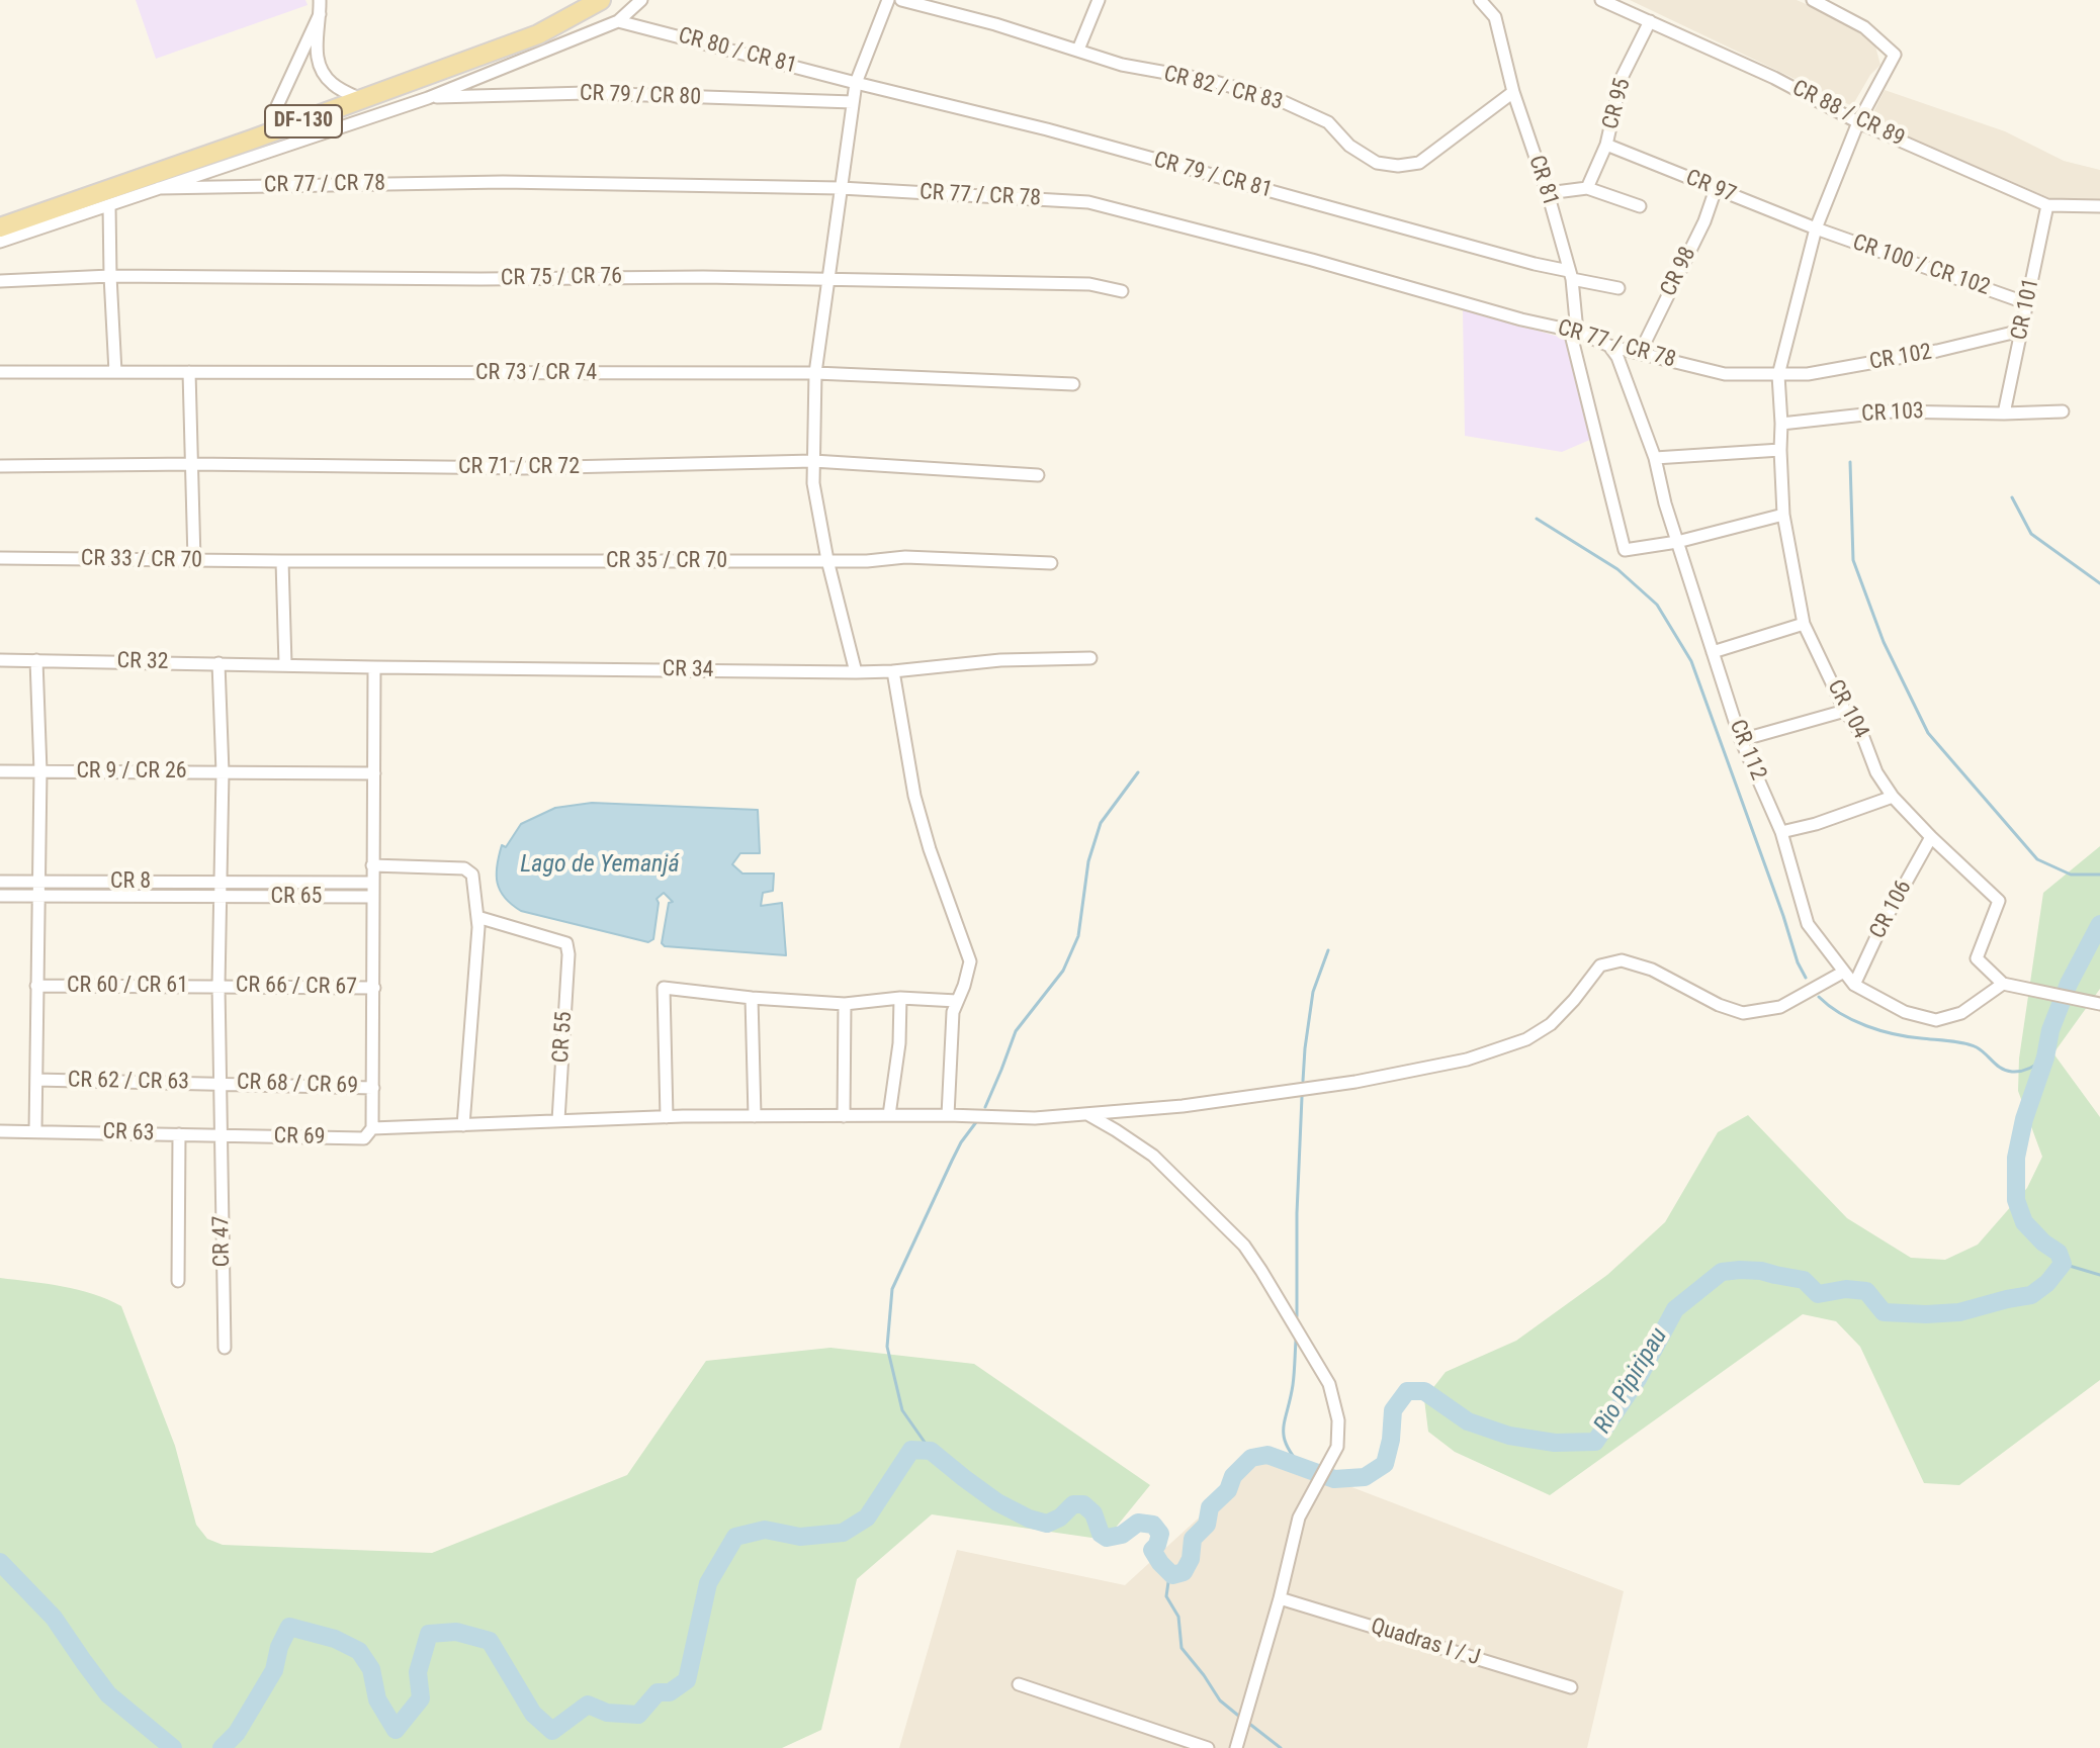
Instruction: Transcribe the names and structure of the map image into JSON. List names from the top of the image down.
{
  "streets": {
    "main road": ["DF-130"],
    "street": [
      "CR 80 / CR 81",
      "CR 82 / CR 83",
      "CR 79 / CR 80",
      "CR 95",
      "CR 88 / CR 89",
      "CR 79 / CR 81",
      "CR 81",
      "CR 77 / CR 78",
      "CR 97",
      "CR 100 / CR 102",
      "CR 98",
      "CR 75 / CR 76",
      "CR 101",
      "CR 102",
      "CR 73 / CR 74",
      "CR 103",
      "CR 71 / CR 72",
      "CR 33 / CR 70",
      "CR 35 / CR 70",
      "CR 32",
      "CR 34",
      "CR 104",
      "CR 112",
      "CR 9 / CR 26",
      "CR 8",
      "CR 65",
      "CR 106",
      "CR 60 / CR 61",
      "CR 66 / CR 67",
      "CR 55",
      "CR 62 / CR 63",
      "CR 68 / CR 69",
      "CR 63",
      "CR 69",
      "CR 47",
      "Quadras I / J"
    ]
  },
  "crossings": [
    ["CR 80 / CR 81", "CR 79 / CR 81"],
    ["CR 82 / CR 83", "CR 81"],
    ["CR 95", "CR 88 / CR 89"],
    ["CR 95", "CR 97"],
    ["CR 88 / CR 89", "CR 101"],
    ["CR 88 / CR 89", "CR 104"],
    ["CR 79 / CR 81", "CR 81"],
    ["CR 81", "CR 77 / CR 78"],
    ["CR 81", "CR 112"],
    ["CR 77 / CR 78", "CR 98"],
    ["CR 77 / CR 78", "CR 102"],
    ["CR 77 / CR 78", "CR 104"],
    ["CR 77 / CR 78", "CR 112"],
    ["CR 97", "CR 100 / CR 102"],
    ["CR 97", "CR 98"],
    ["CR 97", "CR 104"],
    ["CR 100 / CR 102", "CR 101"],
    ["CR 100 / CR 102", "CR 104"],
    ["CR 101", "CR 102"],
    ["CR 101", "CR 103"],
    ["CR 102", "CR 104"],
    ["CR 103", "CR 104"],
    ["CR 33 / CR 70", "CR 35 / CR 70"],
    ["CR 32", "CR 34"],
    ["CR 32", "CR 47"],
    ["CR 104", "CR 112"],
    ["CR 104", "CR 106"],
    ["CR 112", "CR 106"],
    ["CR 9 / CR 26", "CR 47"],
    ["CR 8", "CR 47"],
    ["CR 65", "CR 47"],
    ["CR 60 / CR 61", "CR 66 / CR 67"],
    ["CR 60 / CR 61", "CR 47"],
    ["CR 66 / CR 67", "CR 47"],
    ["CR 62 / CR 63", "CR 68 / CR 69"],
    ["CR 62 / CR 63", "CR 47"],
    ["CR 68 / CR 69", "CR 47"],
    ["CR 63", "CR 69"],
    ["CR 63", "CR 47"],
    ["CR 69", "CR 47"]
  ],
  "water": ["Lago de Yemanjá", "Rio Pipiripau"]
}
